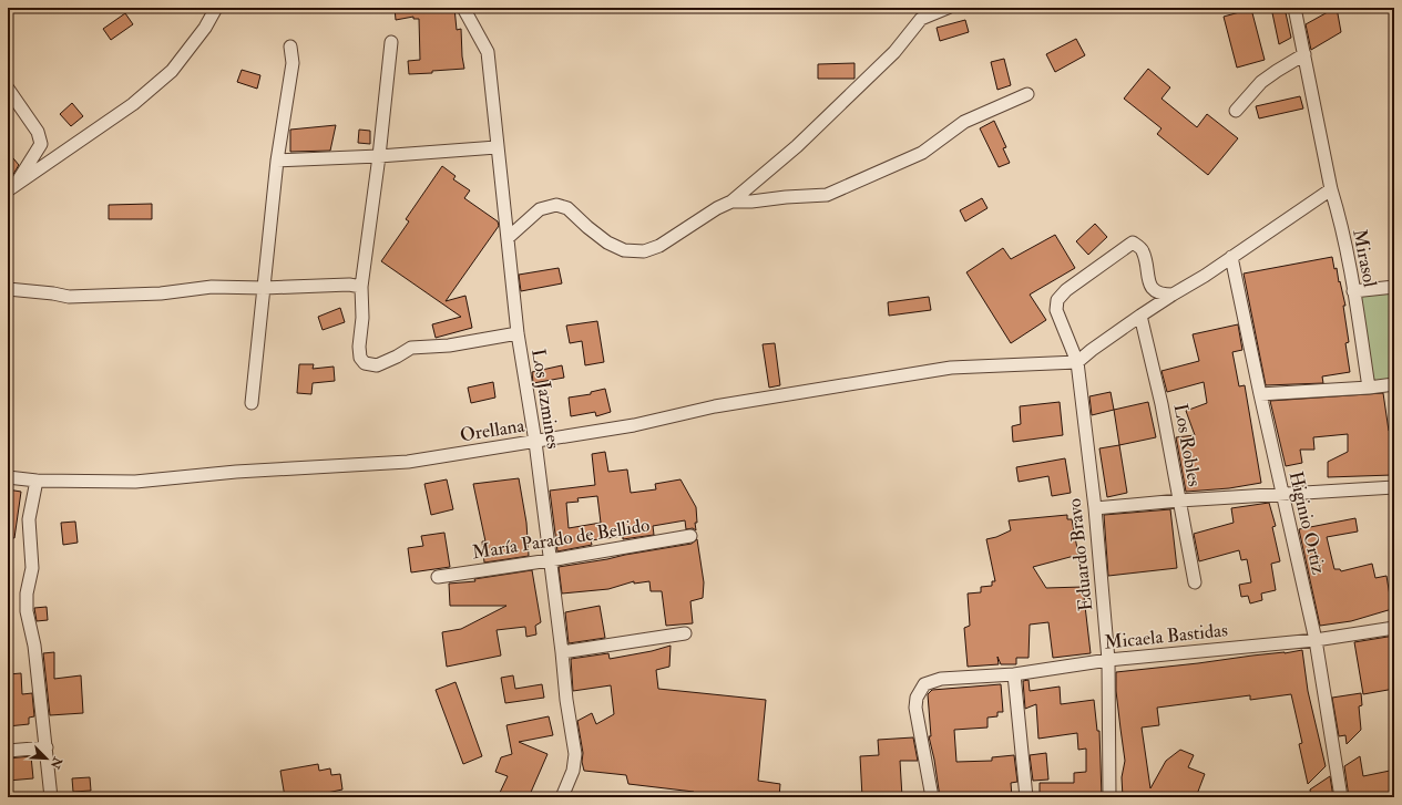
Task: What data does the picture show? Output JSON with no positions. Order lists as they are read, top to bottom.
{
  "streets": {
    "street": [
      "Mirasol",
      "Los Jazmines",
      "Orellana",
      "Los Robles",
      "Higinio Ortiz",
      "María Parado de Bellido",
      "Eduardo Bravo",
      "Micaela Bastidas"
    ]
  },
  "crossings": [
    ["Los Jazmines", "Orellana"],
    ["Los Jazmines", "María Parado de Bellido"],
    ["Orellana", "Eduardo Bravo"],
    ["Higinio Ortiz", "Micaela Bastidas"],
    ["Eduardo Bravo", "Micaela Bastidas"]
  ],
  "north": "bottom right"
}
